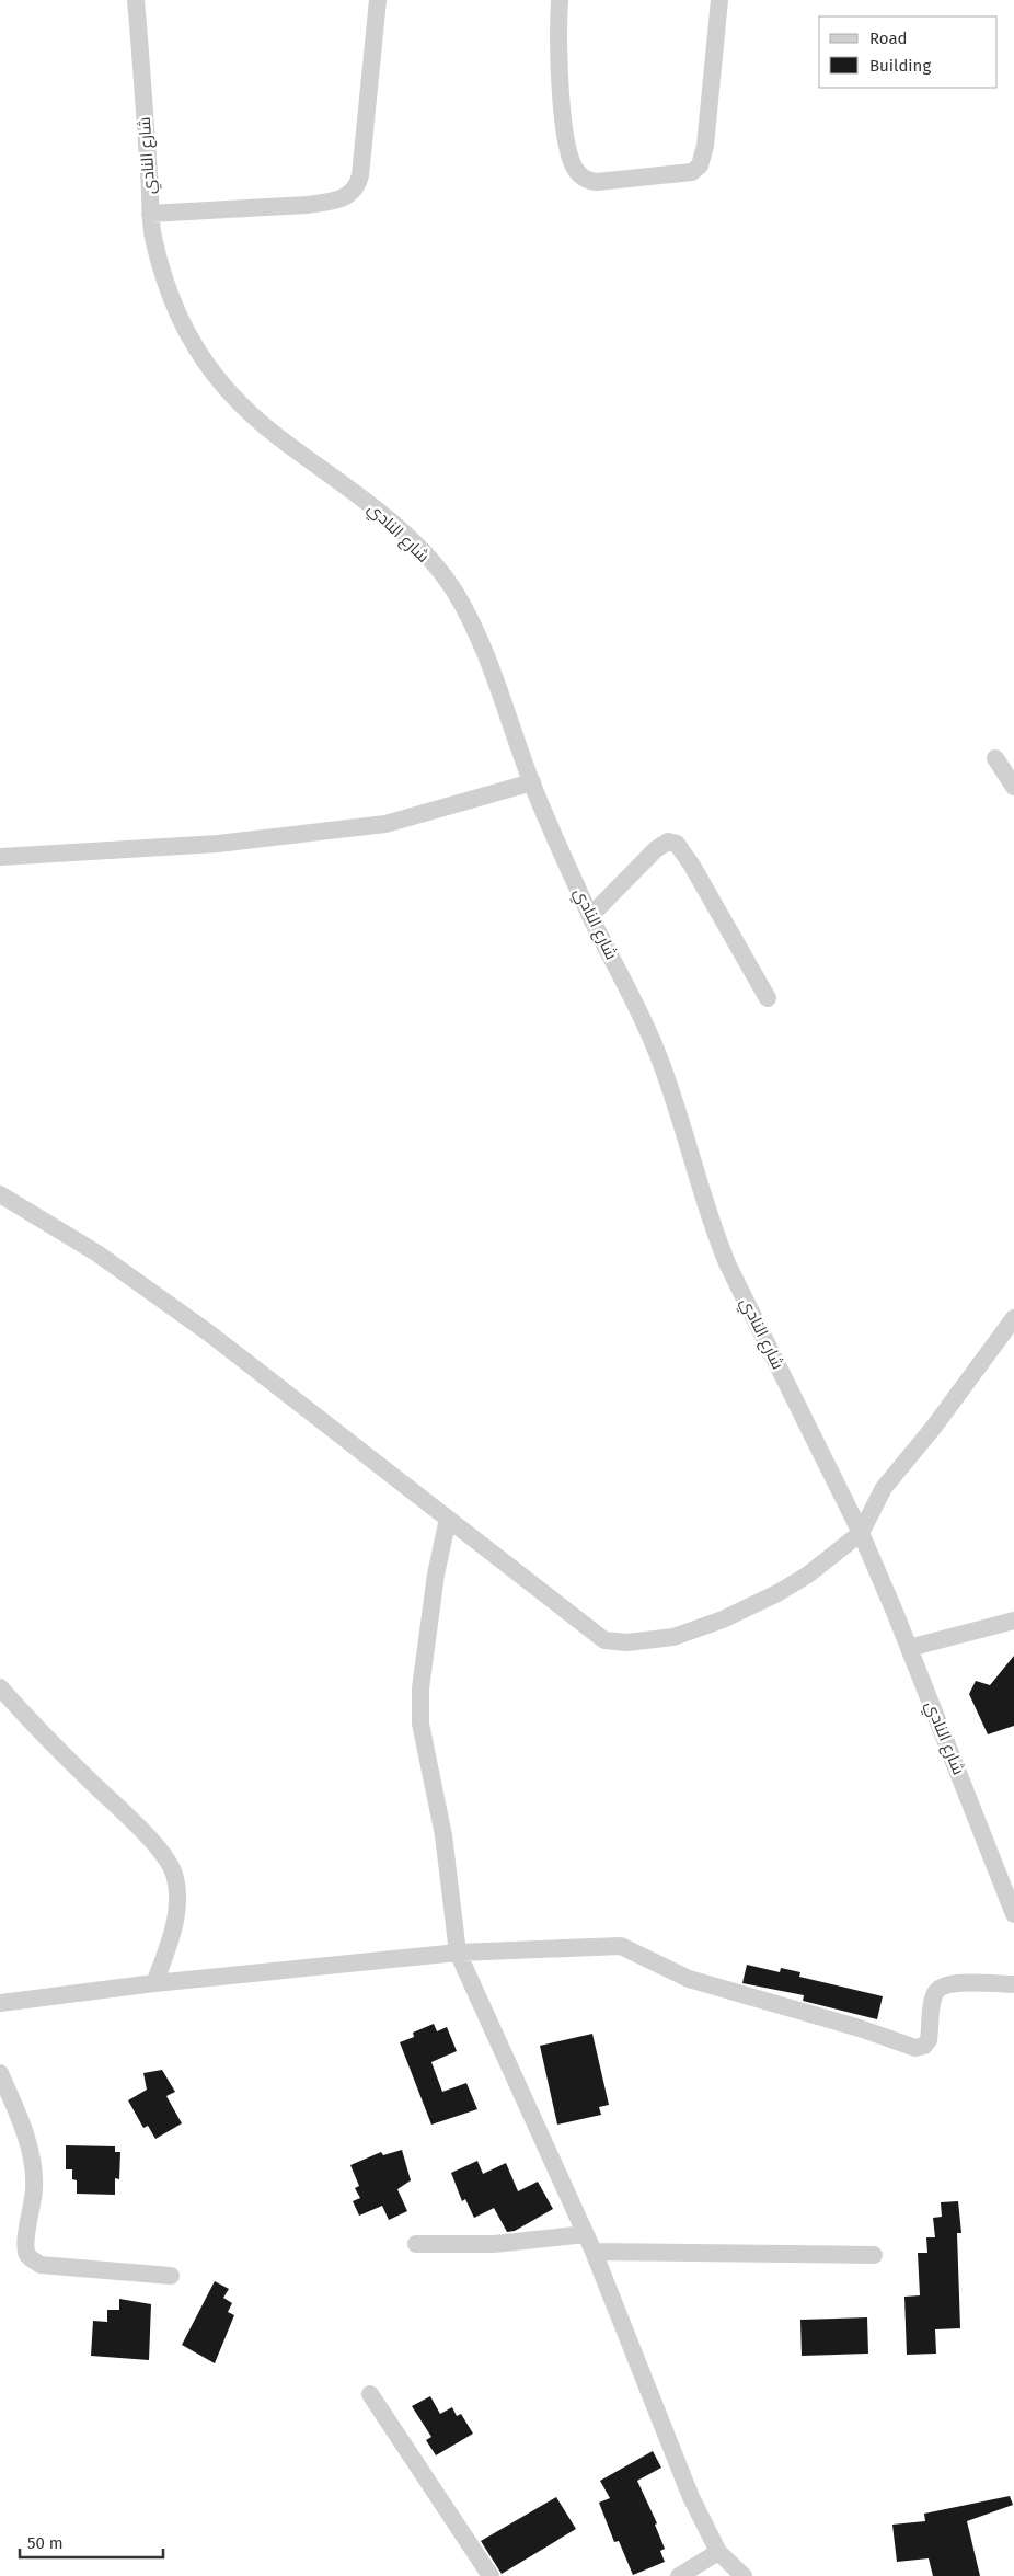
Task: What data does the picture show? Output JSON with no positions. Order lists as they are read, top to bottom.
{
  "streets": {
    "street": ["شارع النادي"]
  },
  "legend": ["Road", "Building"],
  "scale_bar": "50 m"
}
